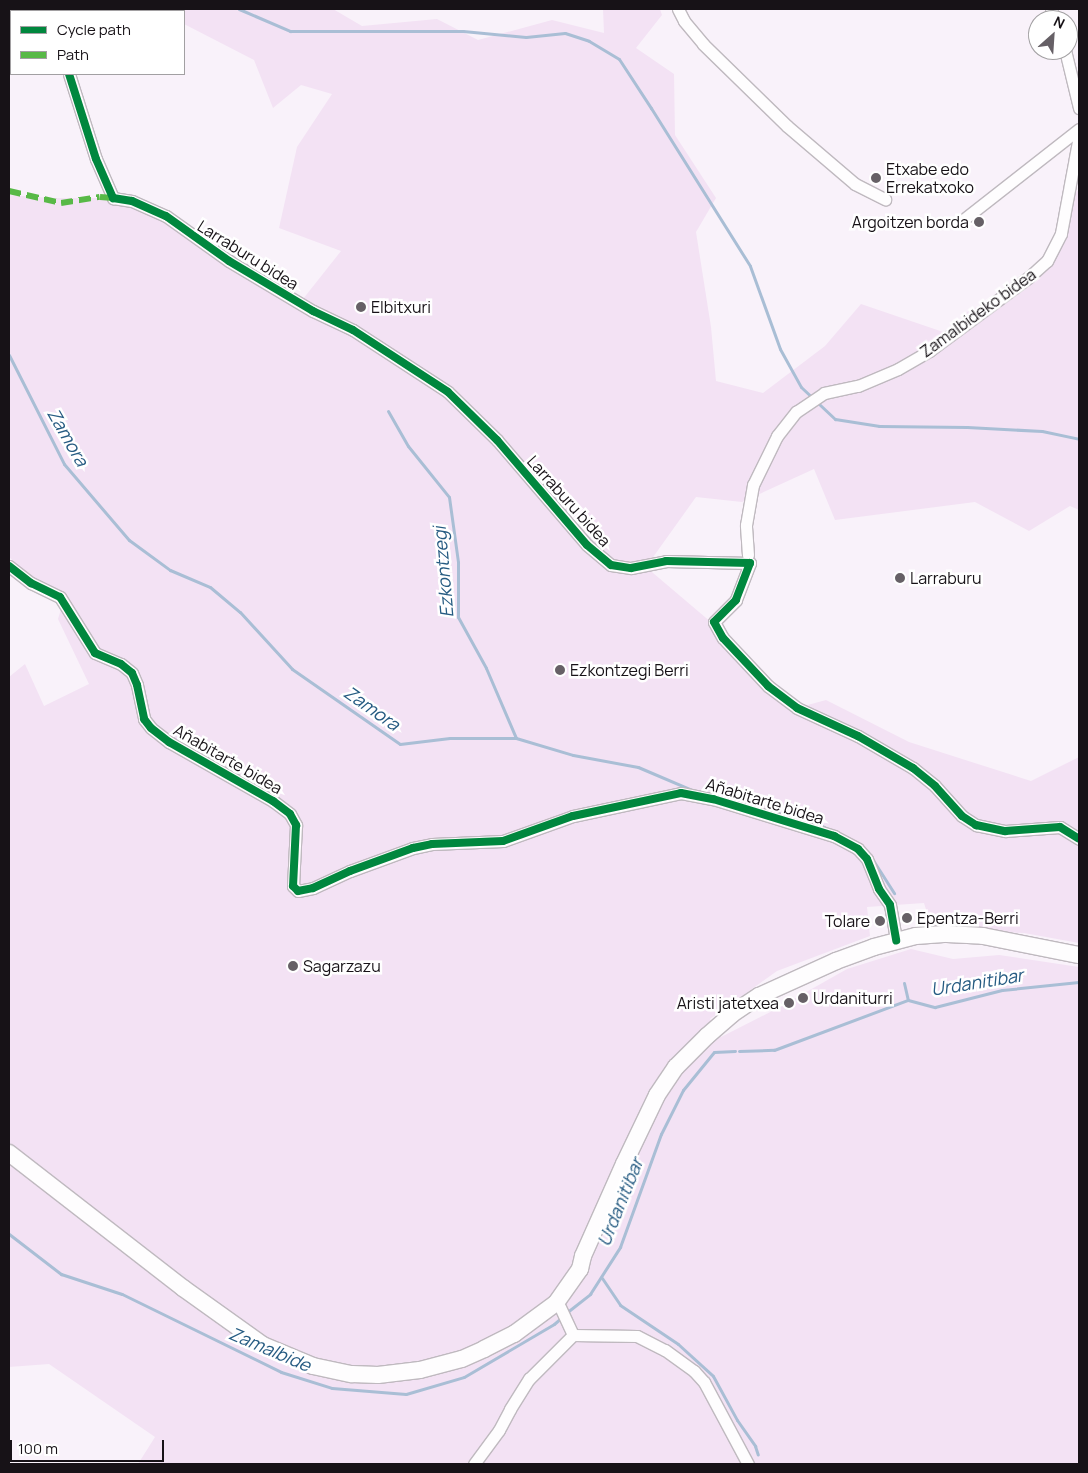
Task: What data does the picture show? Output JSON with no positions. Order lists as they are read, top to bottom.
{
  "streets": {
    "street": ["Larraburu bidea", "Zamalbideko bidea", "Añabitarte bidea"]
  },
  "water": [
    "Zamora",
    "Ezkontzegi",
    "Urdanitibar",
    "Zamalbide"
  ],
  "places": [
    "Etxabe edo Errekatxoko",
    "Argoitzen borda",
    "Elbitxuri",
    "Larraburu",
    "Ezkontzegi Berri",
    "Epentza-Berri",
    "Tolare",
    "Sagarzazu",
    "Urdaniturri",
    "Aristi jatetxea"
  ],
  "legend": ["Cycle path", "Path"],
  "scale_bar": "100 m",
  "north": "top right"
}
